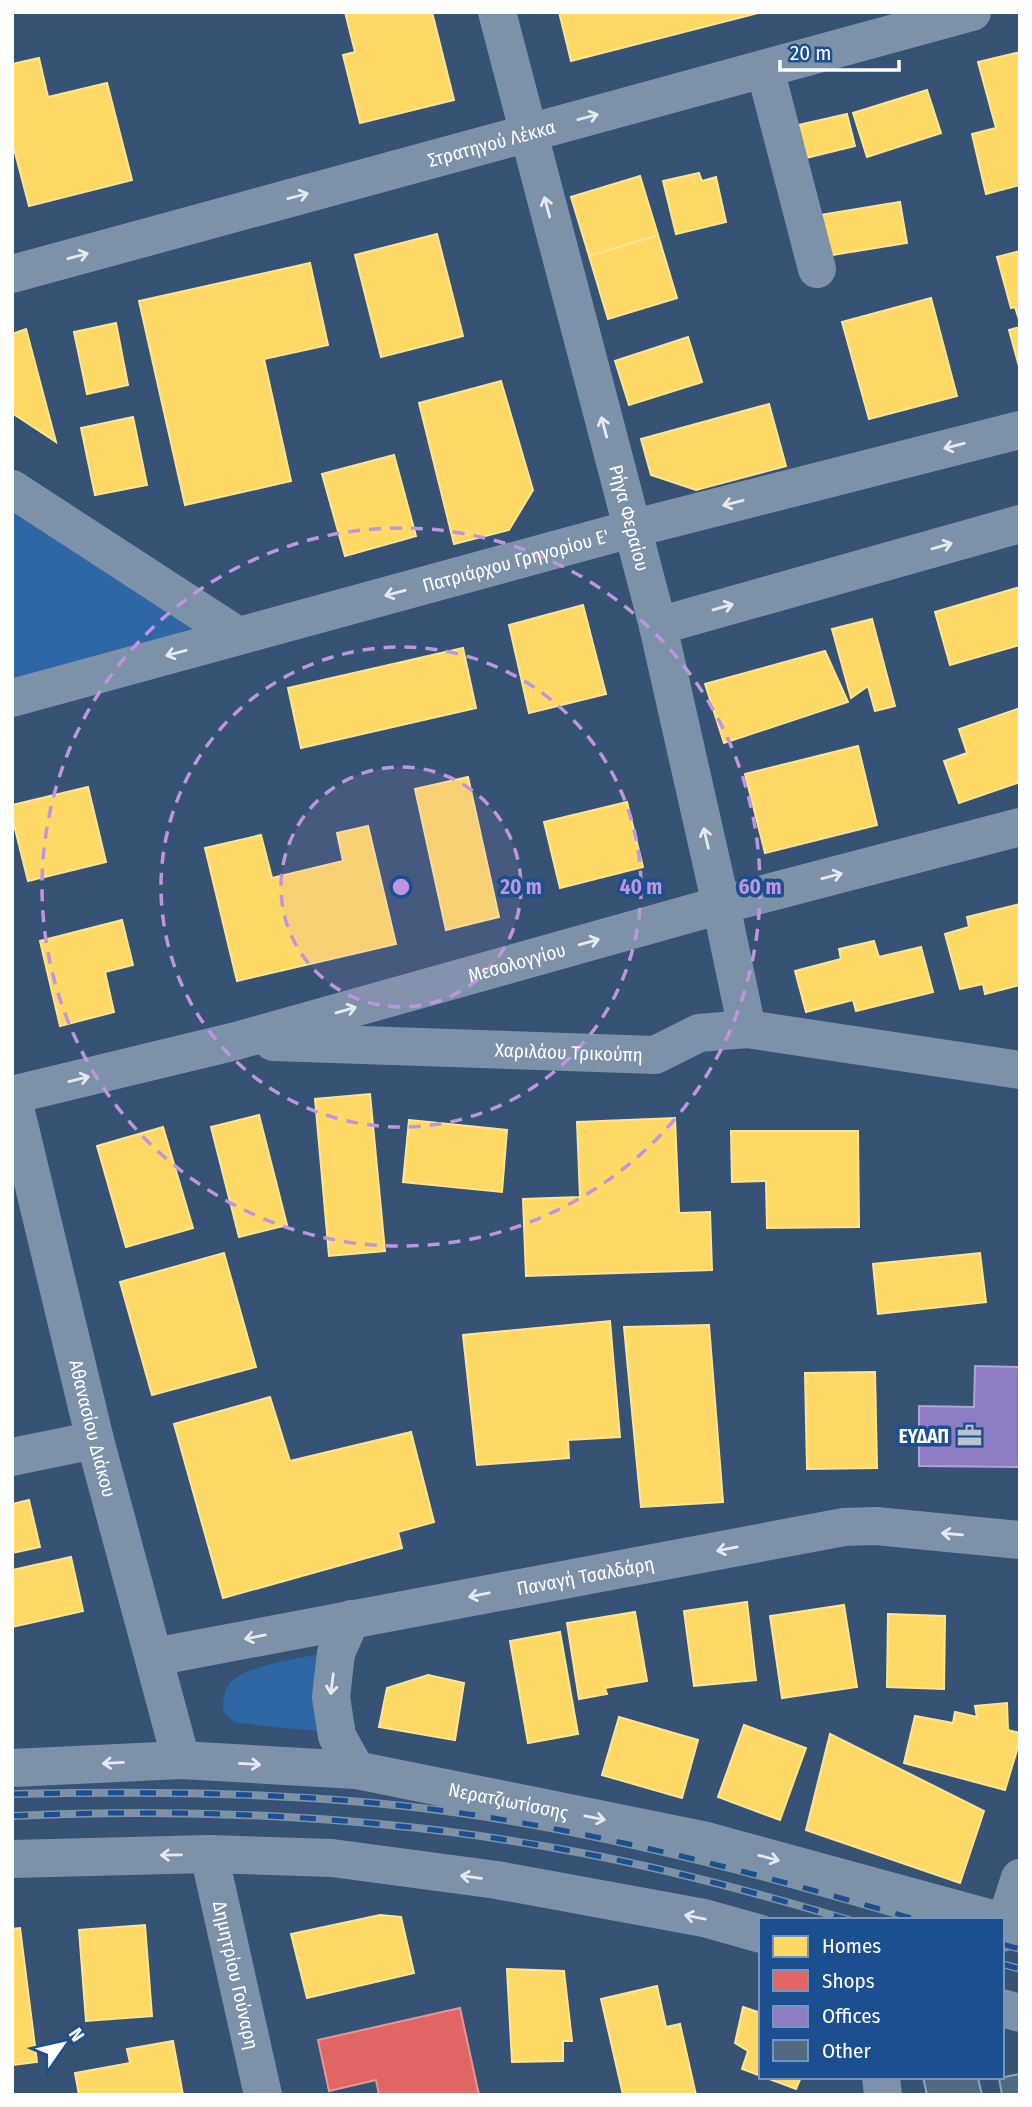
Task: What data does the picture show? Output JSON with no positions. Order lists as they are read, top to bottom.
{
  "streets": {
    "street": [
      "Στρατηγού Λέκκα",
      "Ρήγα Φεραίου",
      "Πατριάρχου Γρηγορίου Ε'",
      "Μεσολογγίου",
      "Χαριλάου Τρικούπη",
      "Αθανασίου Διάκου",
      "Παναγή Τσαλδάρη",
      "Νερατζιωτίσσης",
      "Δημητρίου Γούναρη"
    ]
  },
  "crossings": [
    ["Στρατηγού Λέκκα", "Ρήγα Φεραίου"],
    ["Ρήγα Φεραίου", "Πατριάρχου Γρηγορίου Ε'"],
    ["Ρήγα Φεραίου", "Μεσολογγίου"],
    ["Ρήγα Φεραίου", "Χαριλάου Τρικούπη"],
    ["Μεσολογγίου", "Χαριλάου Τρικούπη"],
    ["Μεσολογγίου", "Αθανασίου Διάκου"],
    ["Αθανασίου Διάκου", "Παναγή Τσαλδάρη"],
    ["Αθανασίου Διάκου", "Νερατζιωτίσσης"]
  ],
  "one_way": ["Στρατηγού Λέκκα", "Ρήγα Φεραίου", "Μεσολογγίου"],
  "places": {
    "office": ["ΕΥΔΑΠ"]
  },
  "legend": [
    "Homes",
    "Shops",
    "Offices",
    "Other"
  ],
  "scale_bar": "20 m",
  "north": "top right",
  "rings": ["20 m", "40 m", "60 m"]
}
